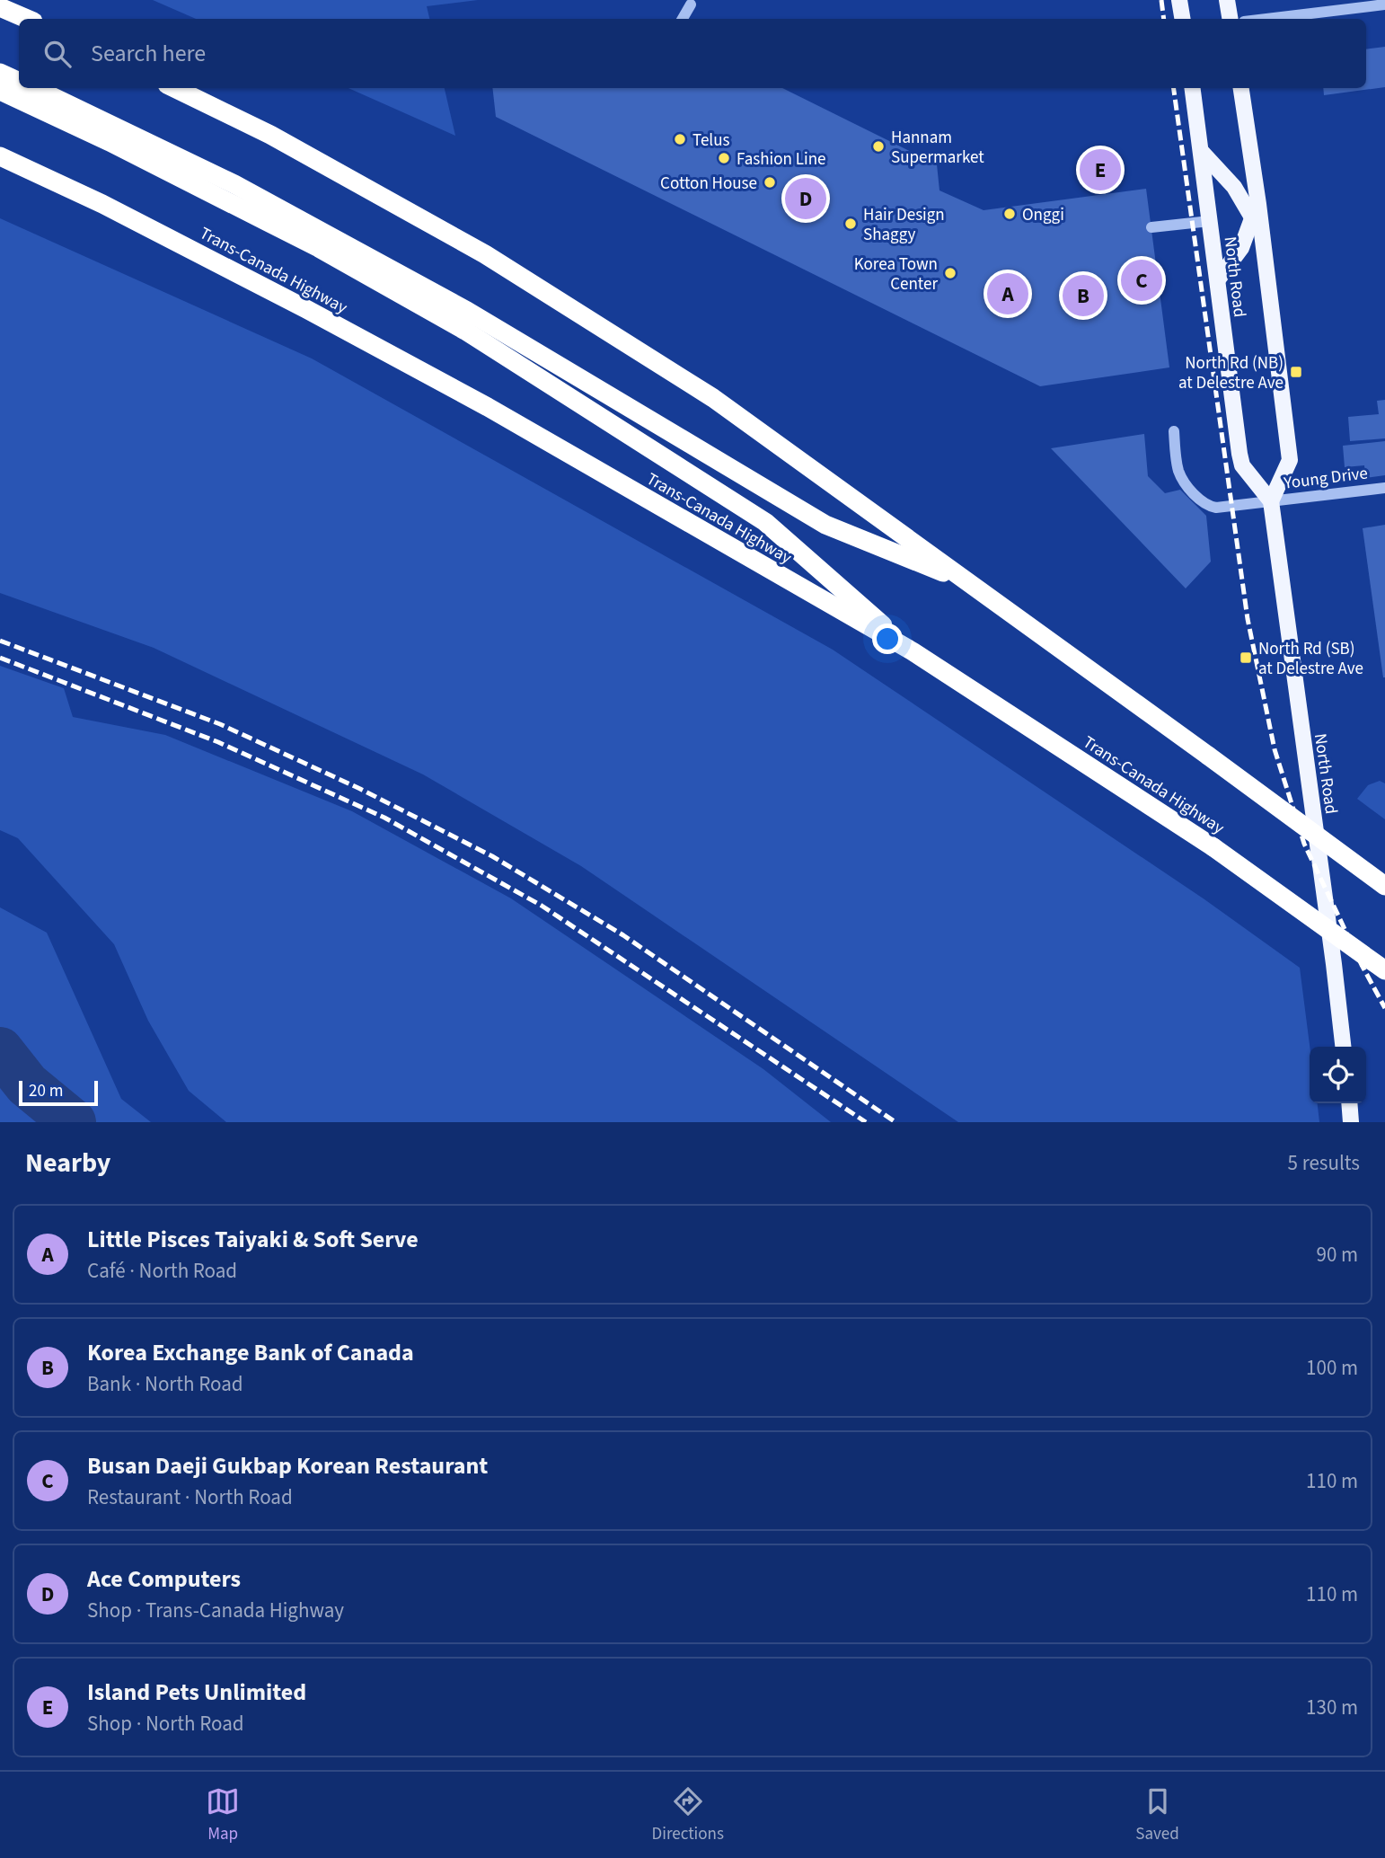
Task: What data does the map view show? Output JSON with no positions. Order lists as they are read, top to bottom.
{
  "streets": {
    "highway": ["Trans-Canada Highway"],
    "main road": ["North Road"],
    "street": ["Young Drive"]
  },
  "crossings": [
    ["North Road", "Young Drive"]
  ],
  "places": {
    "other": [
      "Telus",
      "Hannam Supermarket",
      "Fashion Line",
      "Cotton House",
      "Onggi",
      "Hair Design Shaggy",
      "Korea Town Center"
    ],
    "transit": ["North Rd (NB) at Delestre Ave", "North Rd (SB) at Delestre Ave"]
  },
  "scale_bar": "20 m",
  "page": {
    "search": "Search here",
    "pins": [
      "E",
      "D",
      "C",
      "A",
      "B"
    ],
    "scale": "20 m",
    "heading": ["Nearby", "5 results"],
    "list": [
      {
        "mark": "A",
        "name": "Little Pisces Taiyaki & Soft Serve",
        "note": "Café · North Road",
        "value": "90 m"
      },
      {
        "mark": "B",
        "name": "Korea Exchange Bank of Canada",
        "note": "Bank · North Road",
        "value": "100 m"
      },
      {
        "mark": "C",
        "name": "Busan Daeji Gukbap Korean Restaurant",
        "note": "Restaurant · North Road",
        "value": "110 m"
      },
      {
        "mark": "D",
        "name": "Ace Computers",
        "note": "Shop · Trans-Canada Highway",
        "value": "110 m"
      },
      {
        "mark": "E",
        "name": "Island Pets Unlimited",
        "note": "Shop · North Road",
        "value": "130 m"
      }
    ],
    "nav": ["Map", "Directions", "Saved"]
  }
}
